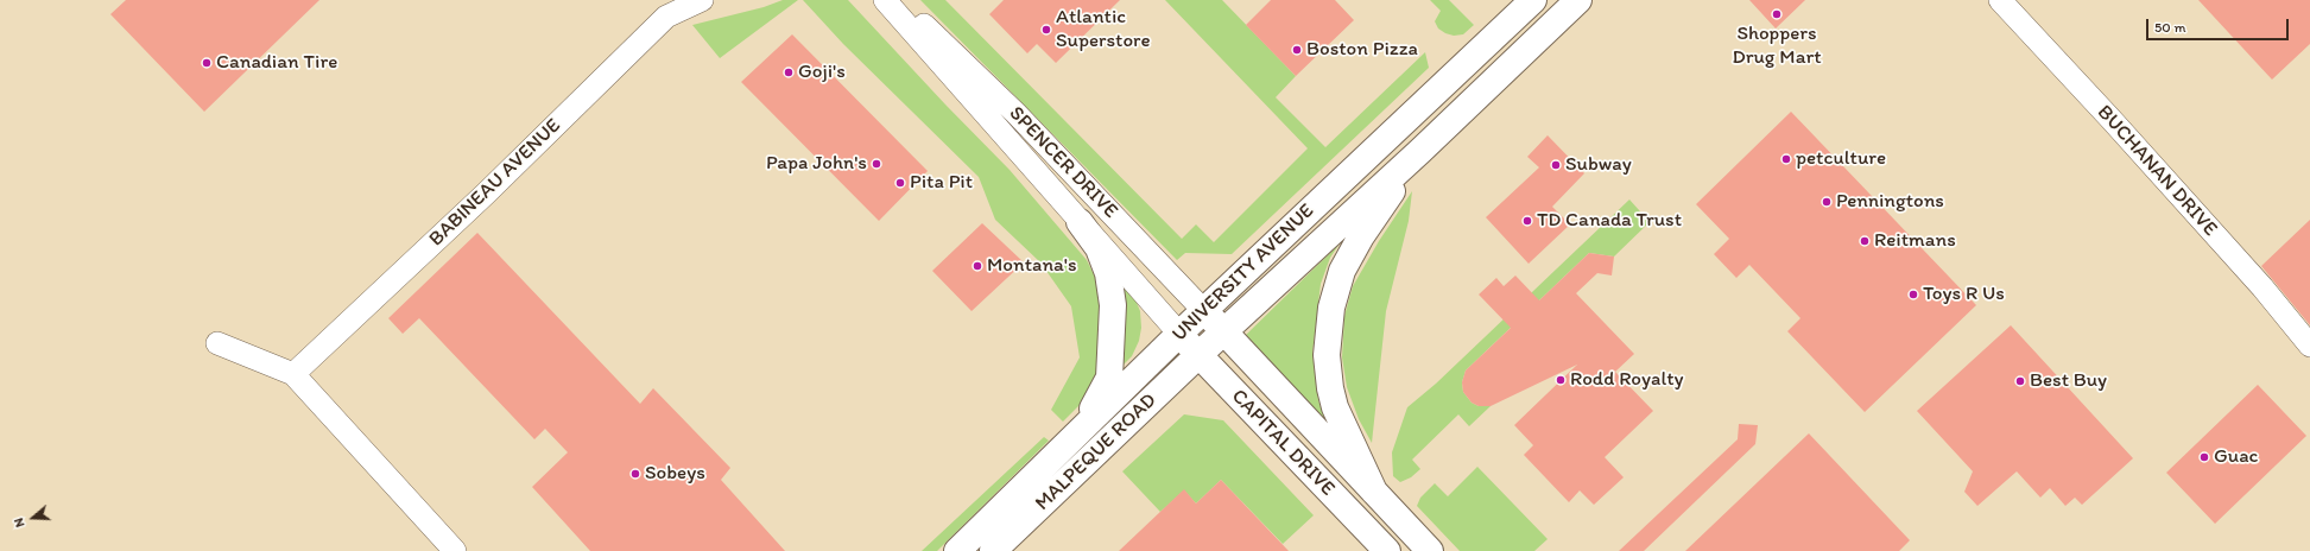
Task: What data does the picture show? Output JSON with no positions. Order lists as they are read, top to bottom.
{
  "streets": {
    "main road": [
      "SPENCER DRIVE",
      "UNIVERSITY AVENUE",
      "CAPITAL DRIVE",
      "MALPEQUE ROAD"
    ],
    "street": ["BUCHANAN DRIVE", "BABINEAU AVENUE"]
  },
  "crossings": [
    ["SPENCER DRIVE", "UNIVERSITY AVENUE"],
    ["SPENCER DRIVE", "CAPITAL DRIVE"],
    ["UNIVERSITY AVENUE", "CAPITAL DRIVE"],
    ["UNIVERSITY AVENUE", "MALPEQUE ROAD"],
    ["CAPITAL DRIVE", "MALPEQUE ROAD"]
  ],
  "places": [
    "Shoppers Drug Mart",
    "Atlantic Superstore",
    "Boston Pizza",
    "Canadian Tire",
    "Goji's",
    "petculture",
    "Papa John's",
    "Subway",
    "Pita Pit",
    "Penningtons",
    "TD Canada Trust",
    "Reitmans",
    "Montana's",
    "Toys R Us",
    "Rodd Royalty",
    "Best Buy",
    "Guac",
    "Sobeys"
  ],
  "scale_bar": "50 m",
  "north": "left"
}
